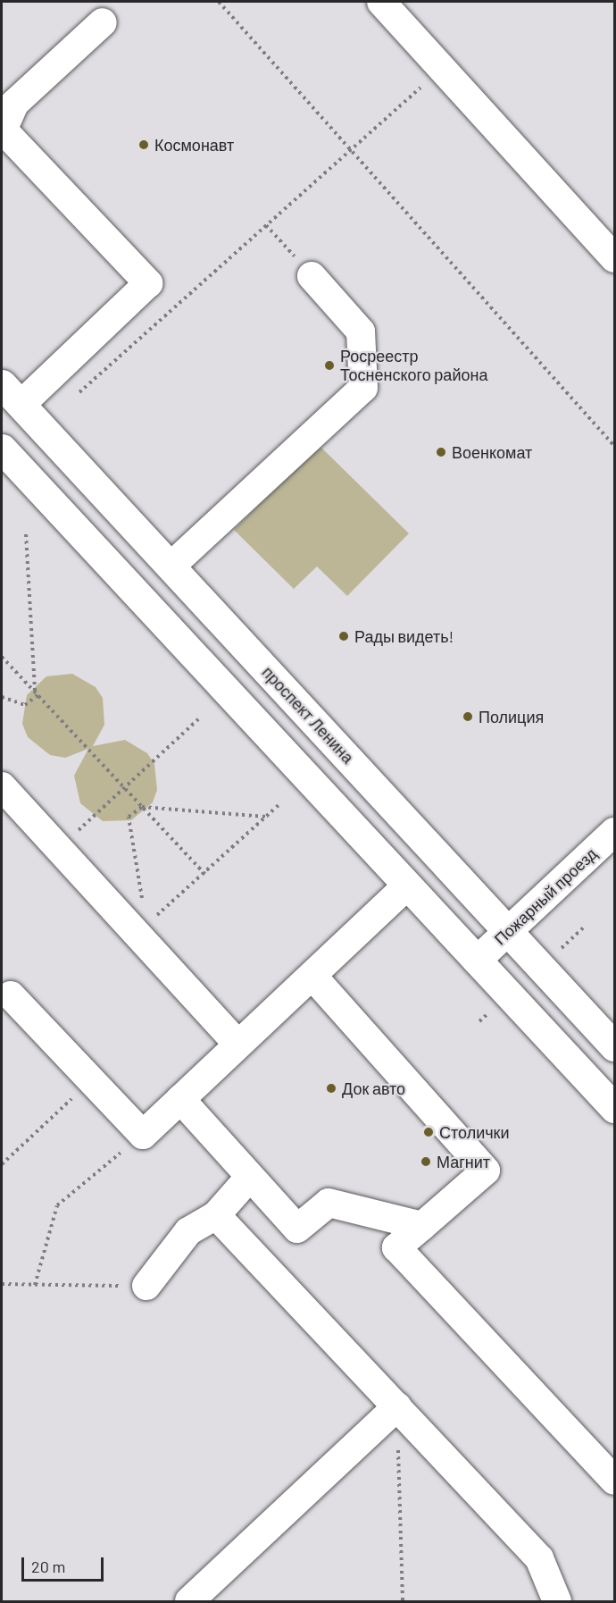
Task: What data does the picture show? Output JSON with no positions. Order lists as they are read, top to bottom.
{
  "streets": {
    "main road": ["проспект Ленина"],
    "street": ["Пожарный проезд"]
  },
  "crossings": [
    ["проспект Ленина", "Пожарный проезд"]
  ],
  "places": [
    "Космонавт",
    "Росреестр Тосненского района",
    "Военкомат",
    "Рады видеть!",
    "Полиция",
    "Док авто",
    "Столички",
    "Магнит"
  ],
  "scale_bar": "20 m"
}
